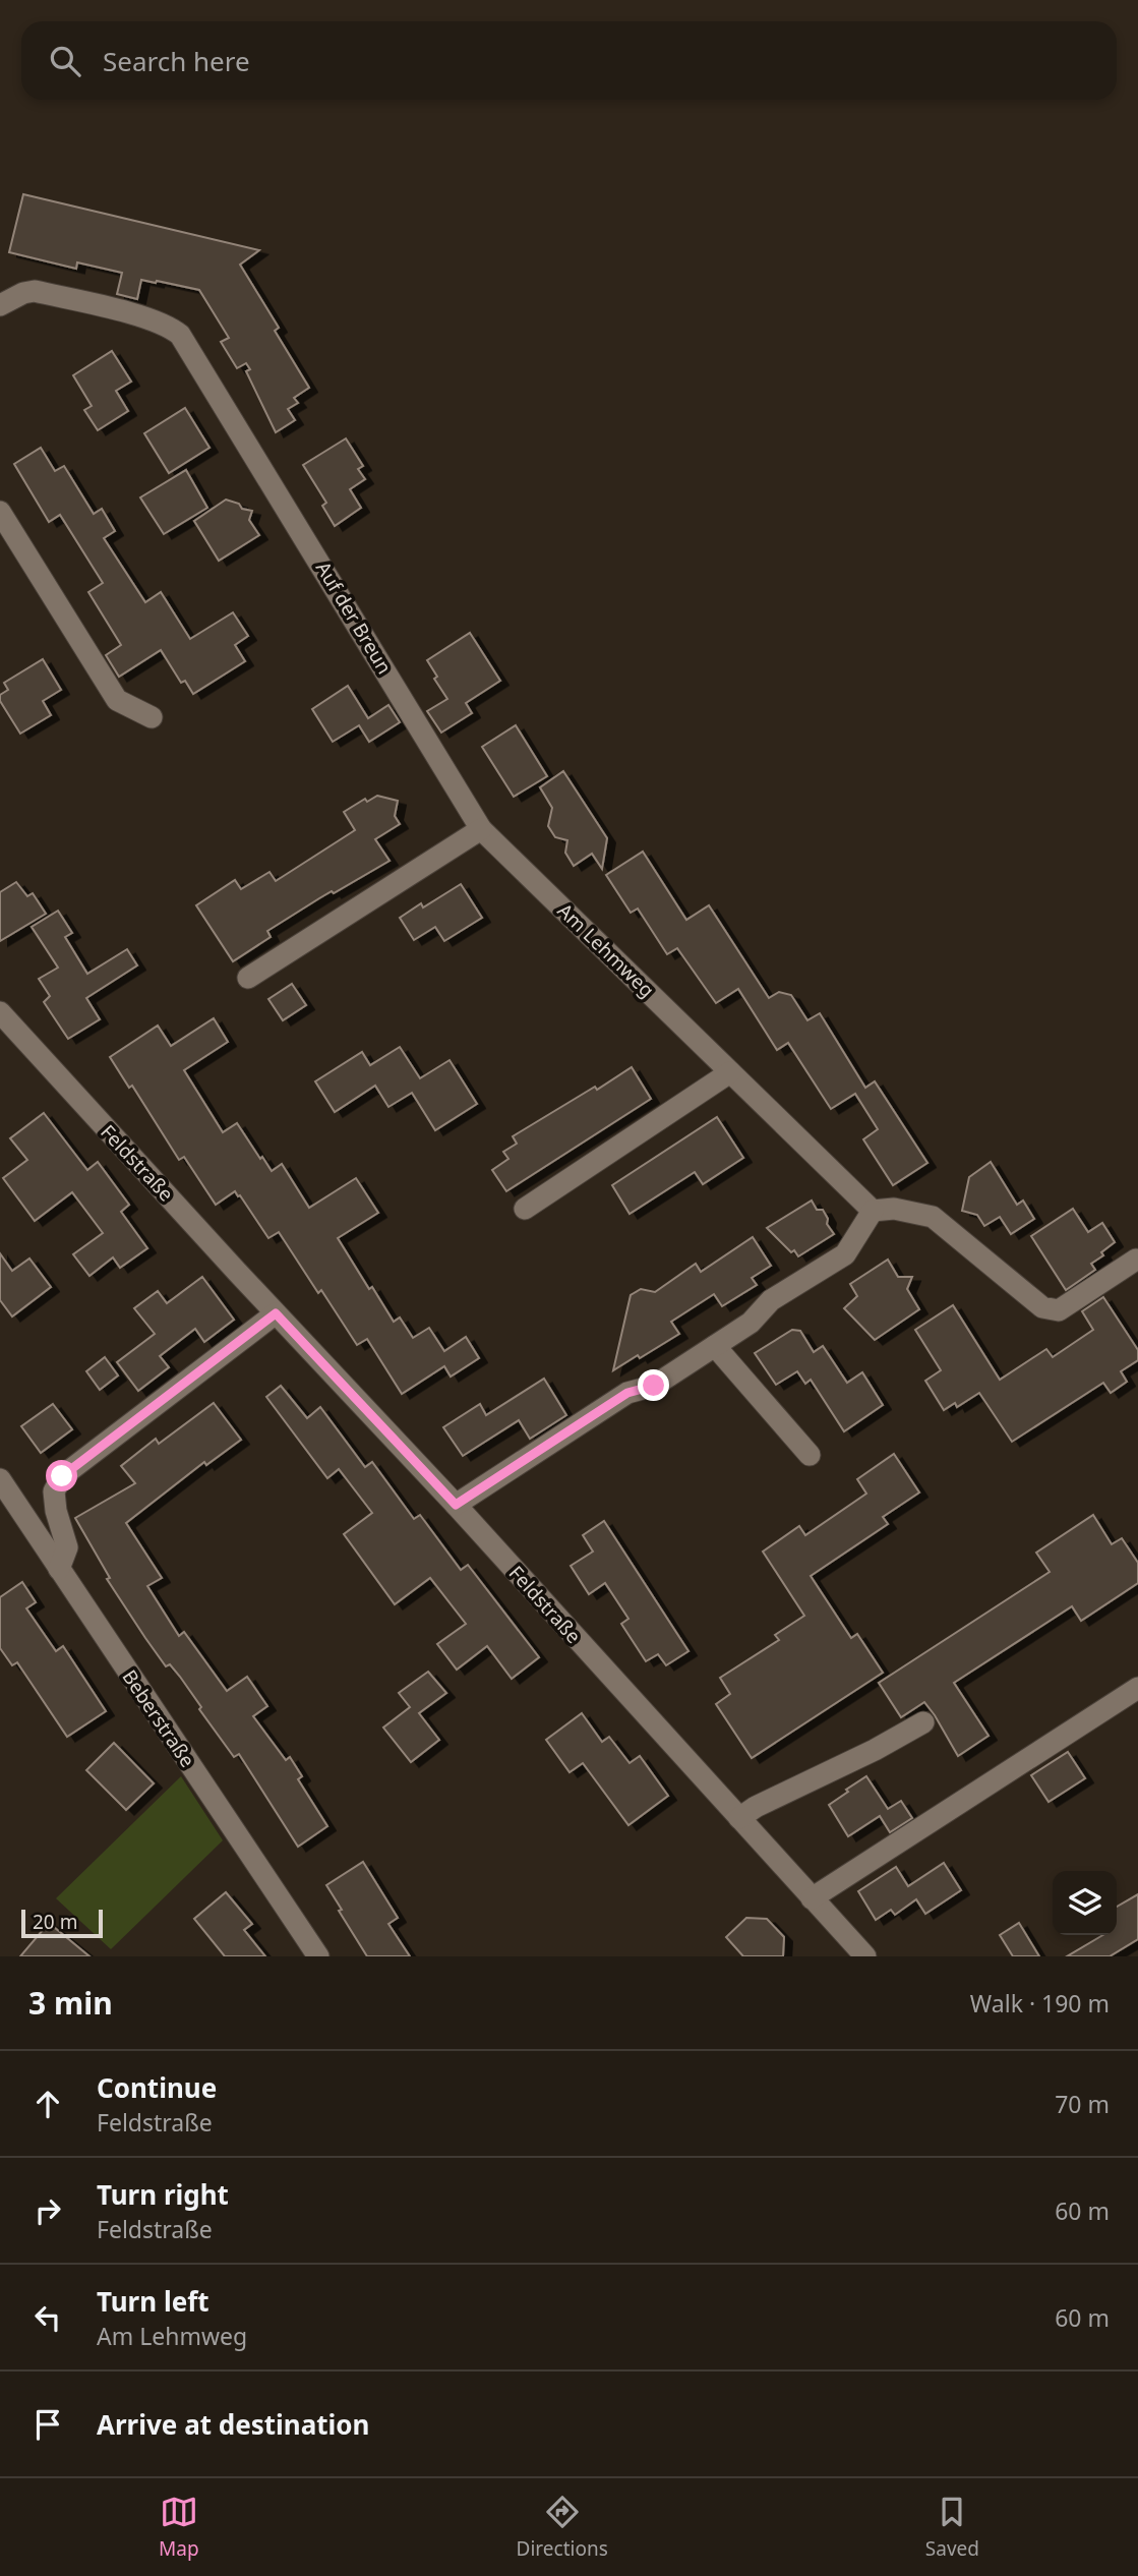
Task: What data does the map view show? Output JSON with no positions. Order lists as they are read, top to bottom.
{
  "streets": {
    "street": [
      "Auf der Breun",
      "Am Lehmweg",
      "Feldstraße",
      "Beberstraße"
    ]
  },
  "crossings": [
    ["Auf der Breun", "Am Lehmweg"]
  ],
  "scale_bar": "20 m",
  "page": {
    "search": "Search here",
    "scale": "20 m",
    "heading": ["3 min", "Walk · 190 m"],
    "list": [
      ["Continue", "Feldstraße", "70 m"],
      ["Turn right", "Feldstraße", "60 m"],
      ["Turn left", "Am Lehmweg", "60 m"],
      "Arrive at destination"
    ],
    "nav": ["Map", "Directions", "Saved"]
  }
}
